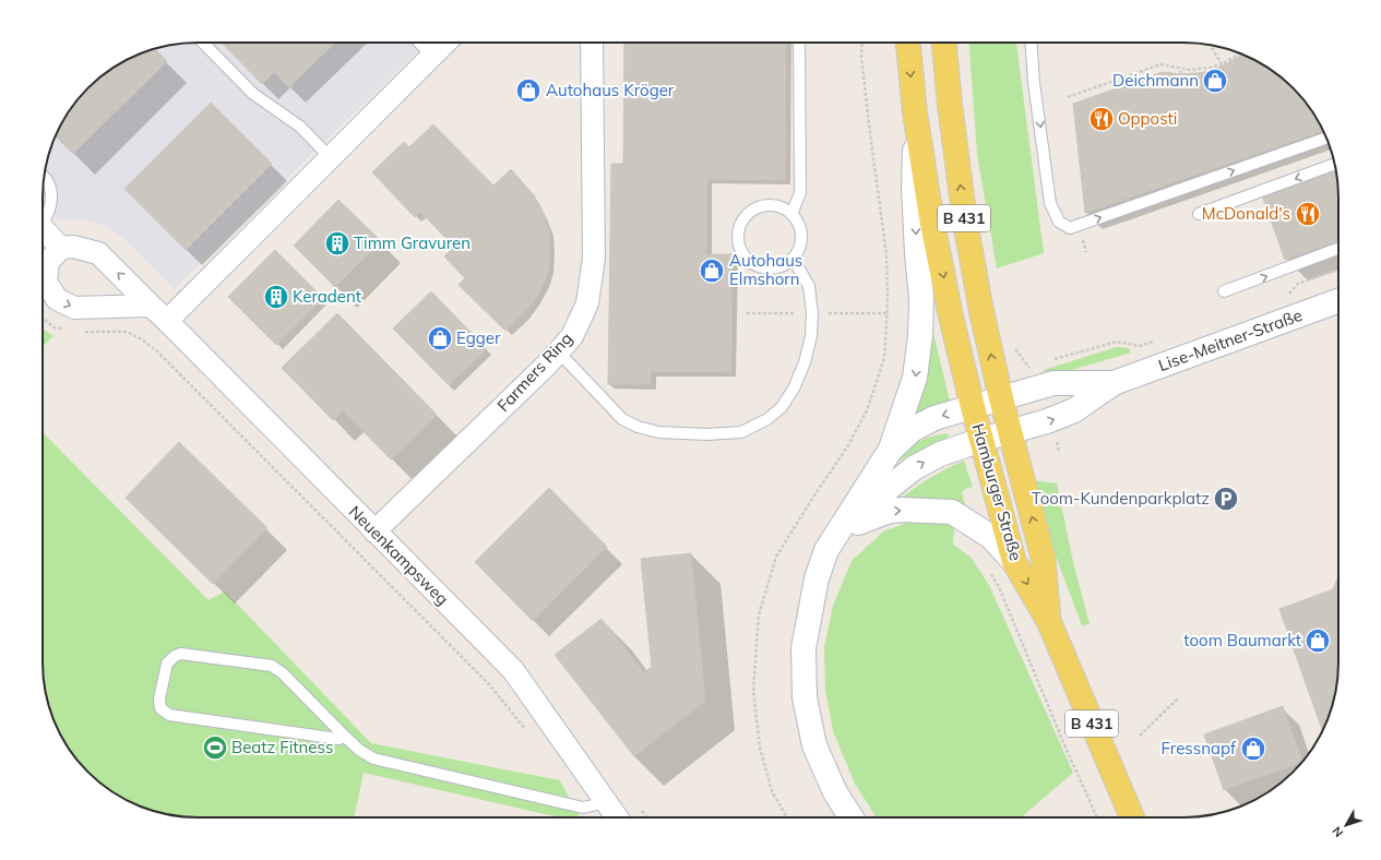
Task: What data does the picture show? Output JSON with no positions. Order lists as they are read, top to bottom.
{
  "streets": {
    "main road": ["B 431", "Lise-Meitner-Straße", "Hamburger Straße"],
    "street": ["Farmers Ring", "Neuenkampsweg"]
  },
  "crossings": [
    ["B 431", "Lise-Meitner-Straße"],
    ["B 431", "Hamburger Straße"],
    ["Lise-Meitner-Straße", "Hamburger Straße"],
    ["Farmers Ring", "Neuenkampsweg"]
  ],
  "places": {
    "shop": [
      "Deichmann",
      "Autohaus Kröger",
      "Autohaus Elmshorn",
      "Egger",
      "toom Baumarkt",
      "Fressnapf"
    ],
    "restaurant": ["Opposti", "McDonald's"],
    "building": ["Timm Gravuren", "Keradent"],
    "parking": ["Toom-Kundenparkplatz"],
    "sports": ["Beatz Fitness"]
  },
  "north": "bottom left"
}
